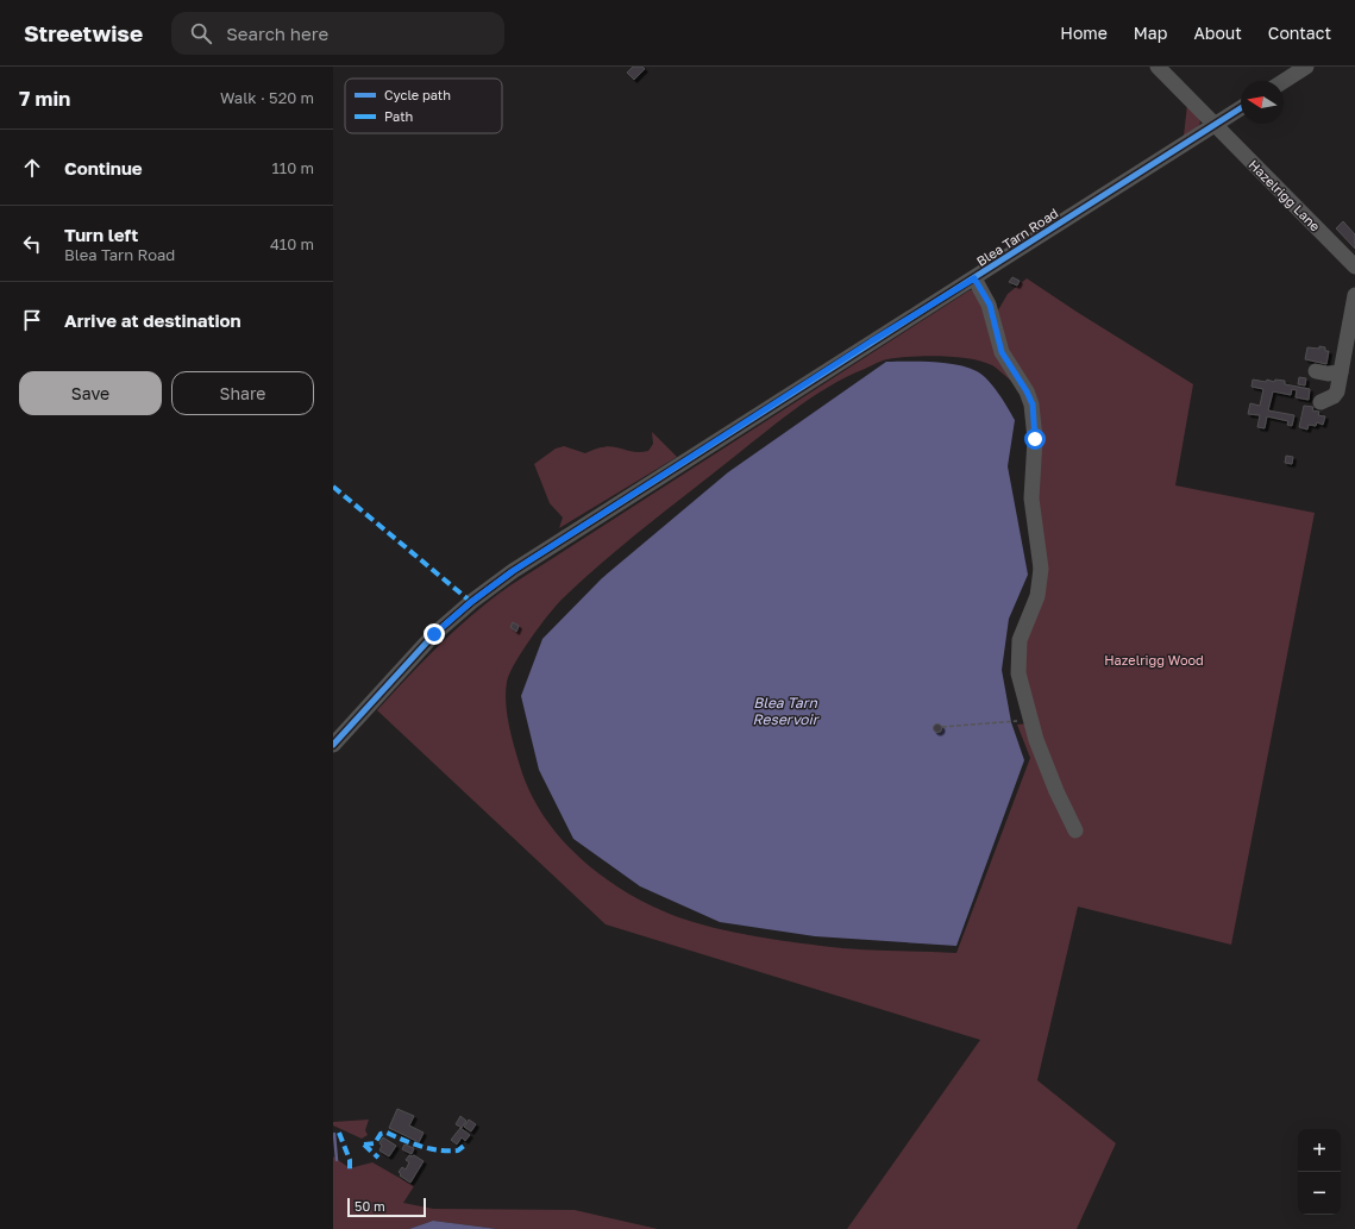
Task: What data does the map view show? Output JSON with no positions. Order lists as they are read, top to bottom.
{
  "streets": {
    "street": ["Hazelrigg Lane", "Blea Tarn Road"]
  },
  "crossings": [
    ["Hazelrigg Lane", "Blea Tarn Road"]
  ],
  "water": ["Blea Tarn Reservoir"],
  "parks": ["Hazelrigg Wood"],
  "legend": ["Cycle path", "Path"],
  "scale_bar": "50 m",
  "north": "left",
  "page": {
    "header": "Streetwise",
    "search": "Search here",
    "nav": [
      "Home",
      "Map",
      "About",
      "Contact"
    ],
    "heading": ["7 min", "Walk · 520 m"],
    "list": [
      ["Continue", "110 m"],
      ["Turn left", "Blea Tarn Road", "410 m"],
      "Arrive at destination"
    ],
    "buttons": ["Save", "Share"],
    "map_buttons": ["+", "−"],
    "scale": "50 m"
  }
}
